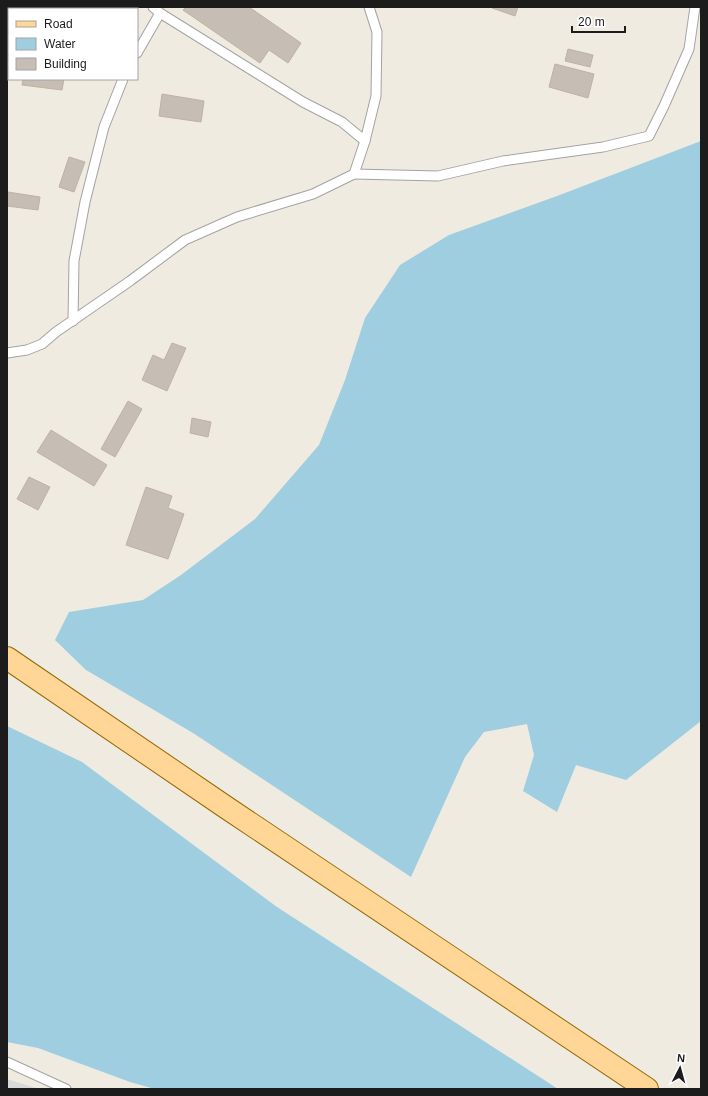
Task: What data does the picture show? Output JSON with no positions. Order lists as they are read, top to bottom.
{
  "legend": ["Road", "Water", "Building"],
  "scale_bar": "20 m",
  "north": "top"
}
